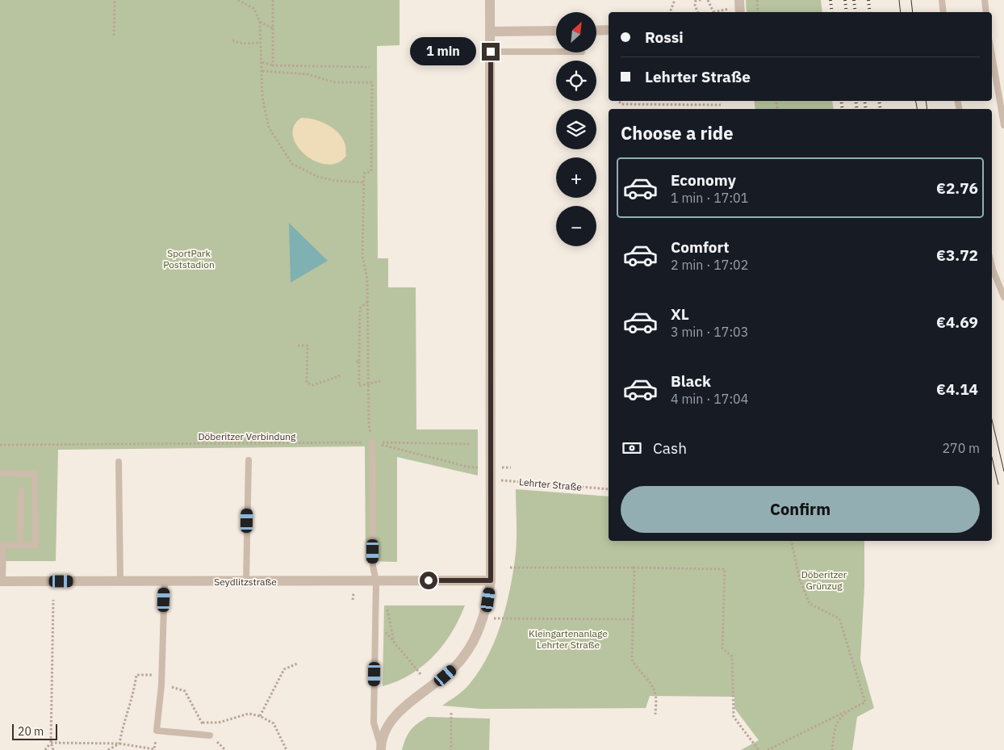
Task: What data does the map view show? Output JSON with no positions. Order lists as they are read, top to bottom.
{
  "streets": {
    "street": ["Seydlitzstraße"],
    "path": ["Döberitzer Verbindung", "Lehrter Straße"]
  },
  "parks": ["SportPark Poststadion", "Döberitzer Grünzug", "Kleingartenanlage Lehrter Straße"],
  "scale_bar": "20 m",
  "north": "top right",
  "page": {
    "map_buttons": ["+", "−"],
    "banner": ["Rossi", "Lehrter Straße"],
    "bubble": "1 min",
    "heading": "Choose a ride",
    "list": [
      {
        "name": "Economy",
        "note": "1 min · 17:01",
        "value": "€2.76"
      },
      {
        "name": "Comfort",
        "note": "2 min · 17:02",
        "value": "€3.72"
      },
      {
        "name": "XL",
        "note": "3 min · 17:03",
        "value": "€4.69"
      },
      {
        "name": "Black",
        "note": "4 min · 17:04",
        "value": "€4.14"
      }
    ],
    "pay": ["Cash", "270 m"],
    "buttons": "Confirm",
    "scale": "20 m"
  }
}
